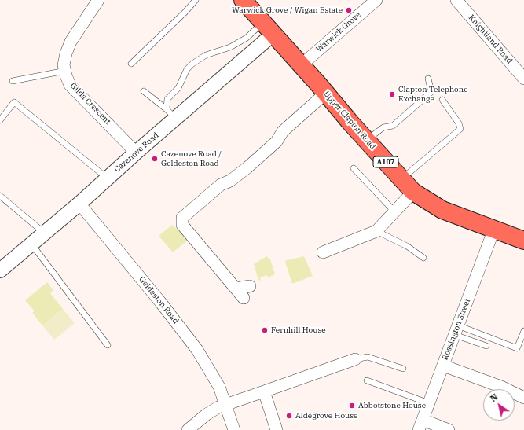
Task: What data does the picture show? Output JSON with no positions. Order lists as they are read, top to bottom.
{
  "streets": {
    "highway": ["Upper Clapton Road", "A107"],
    "street": [
      "Warwick Grove",
      "Knightland Road",
      "Gilda Crescent",
      "Cazenove Road",
      "Geldeston Road",
      "Rossington Street"
    ]
  },
  "crossings": [
    ["Warwick Grove", "Upper Clapton Road"],
    ["Gilda Crescent", "Cazenove Road"],
    ["Upper Clapton Road", "Cazenove Road"],
    ["Upper Clapton Road", "Rossington Street"],
    ["Cazenove Road", "Geldeston Road"]
  ],
  "places": [
    "Warwick Grove / Wigan Estate",
    "Clapton Telephone Exchange",
    "Cazenove Road / Geldeston Road",
    "Fernhill House",
    "Abbotstone House",
    "Aldegrove House"
  ],
  "north": "top left"
}
